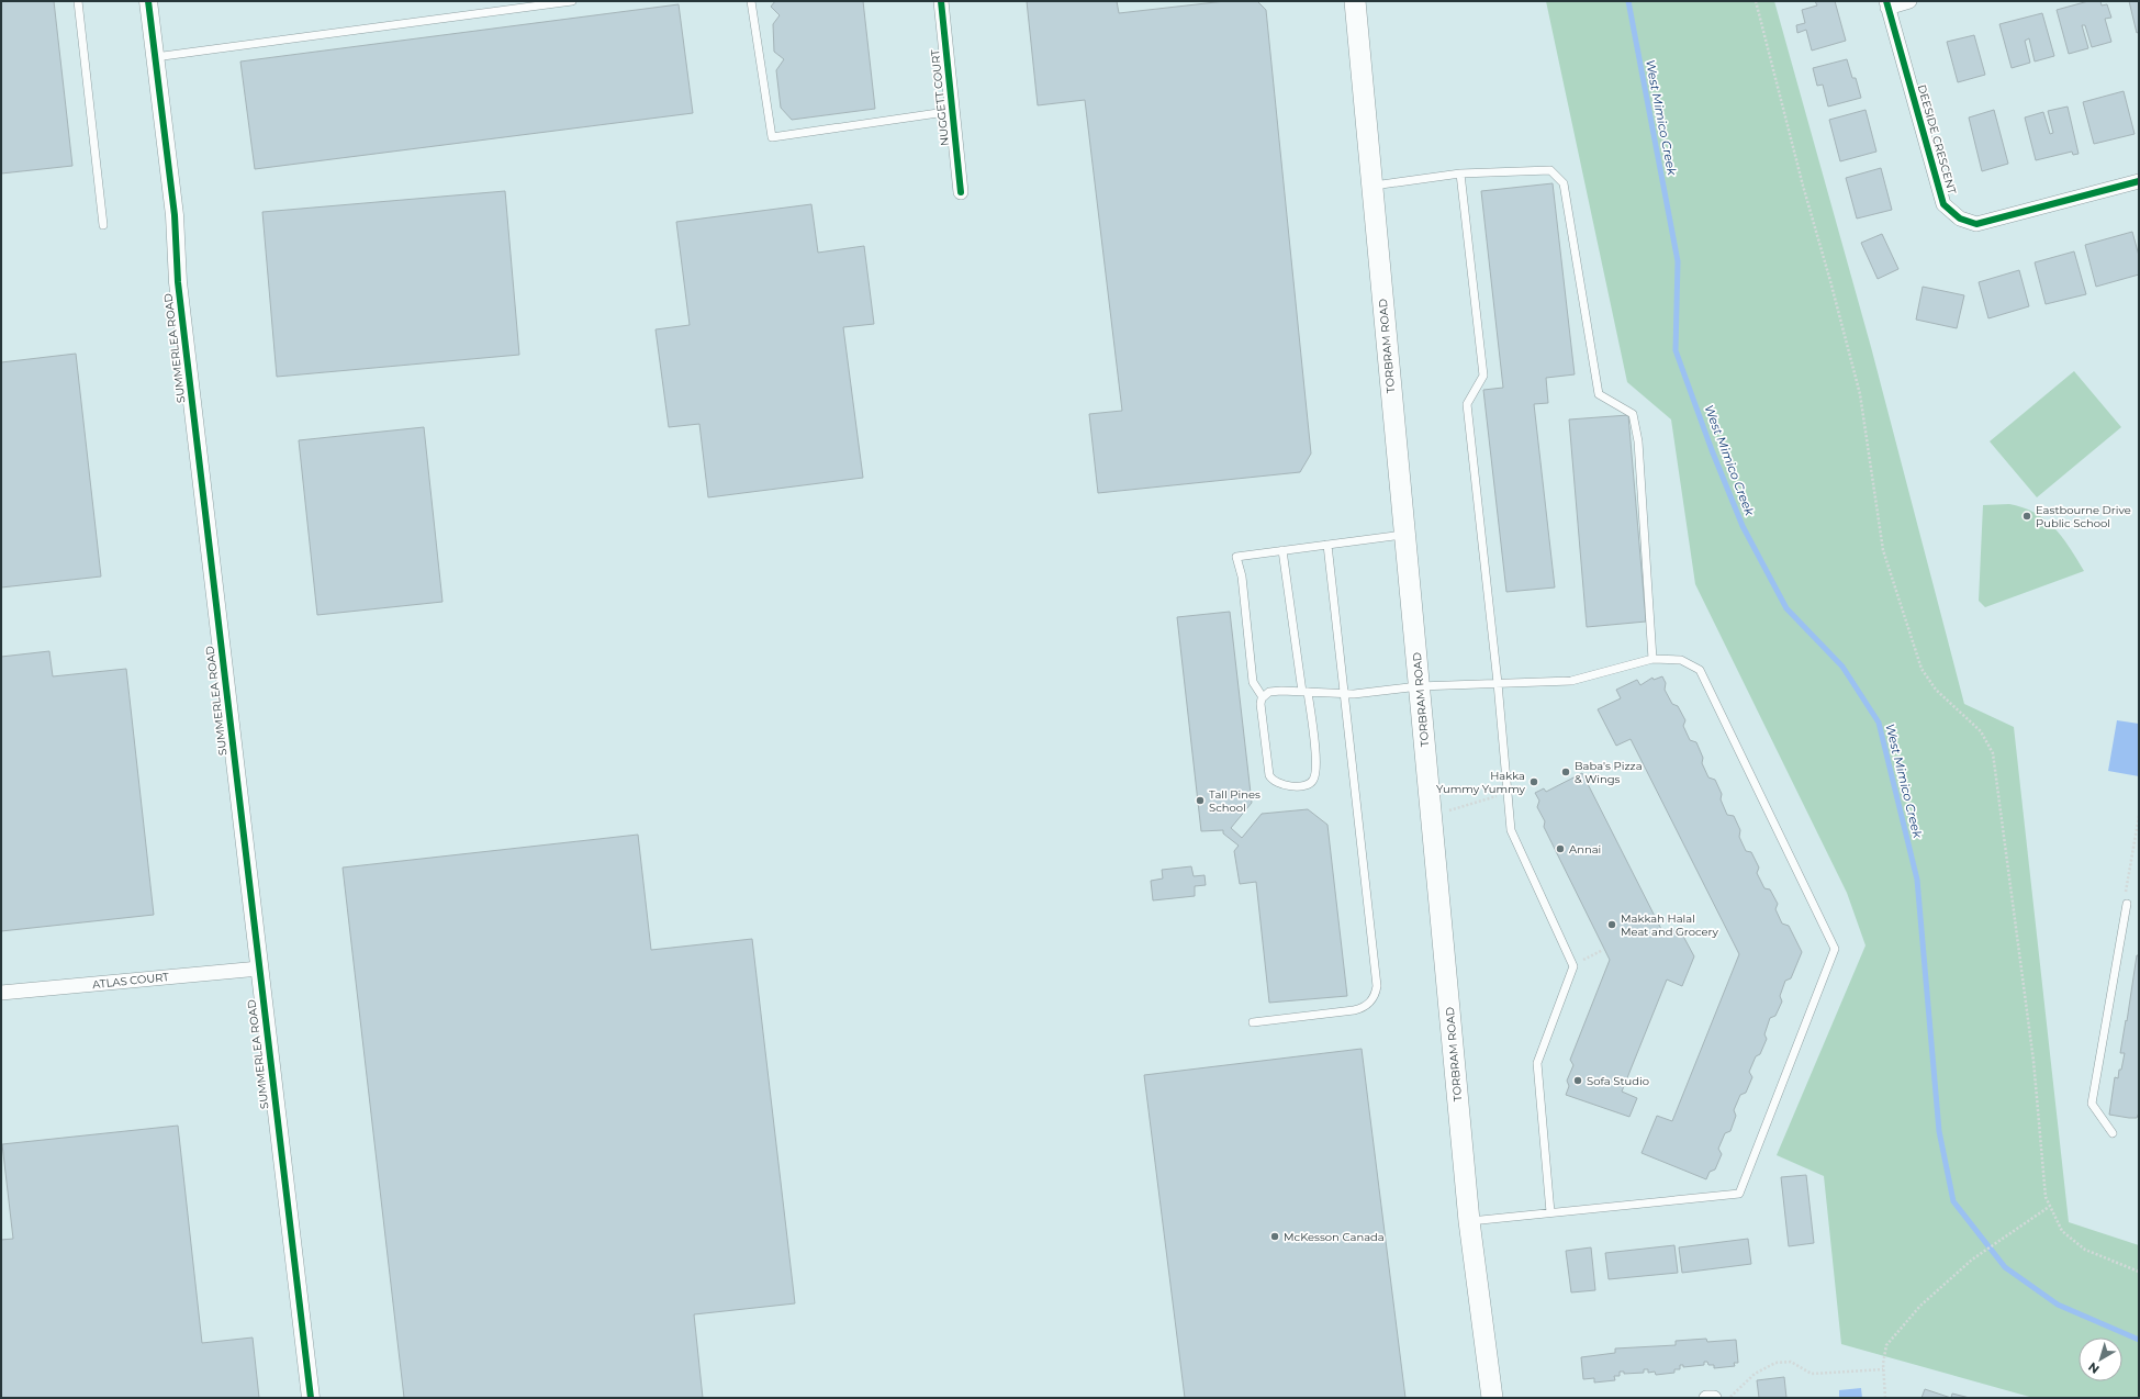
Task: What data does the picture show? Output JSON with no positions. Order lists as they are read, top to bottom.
{
  "streets": {
    "main road": ["TORBRAM ROAD"],
    "street": [
      "NUGGETT COURT",
      "DEESIDE CRESCENT",
      "SUMMERLEA ROAD",
      "ATLAS COURT"
    ]
  },
  "crossings": [
    ["SUMMERLEA ROAD", "ATLAS COURT"]
  ],
  "water": ["West Mimico Creek"],
  "places": [
    "Eastbourne Drive Public School",
    "Baba's Pizza & Wings",
    "Hakka Yummy Yummy",
    "Tall Pines School",
    "Annai",
    "Makkah Halal Meat and Grocery",
    "Sofa Studio",
    "McKesson Canada"
  ],
  "north": "bottom left"
}
